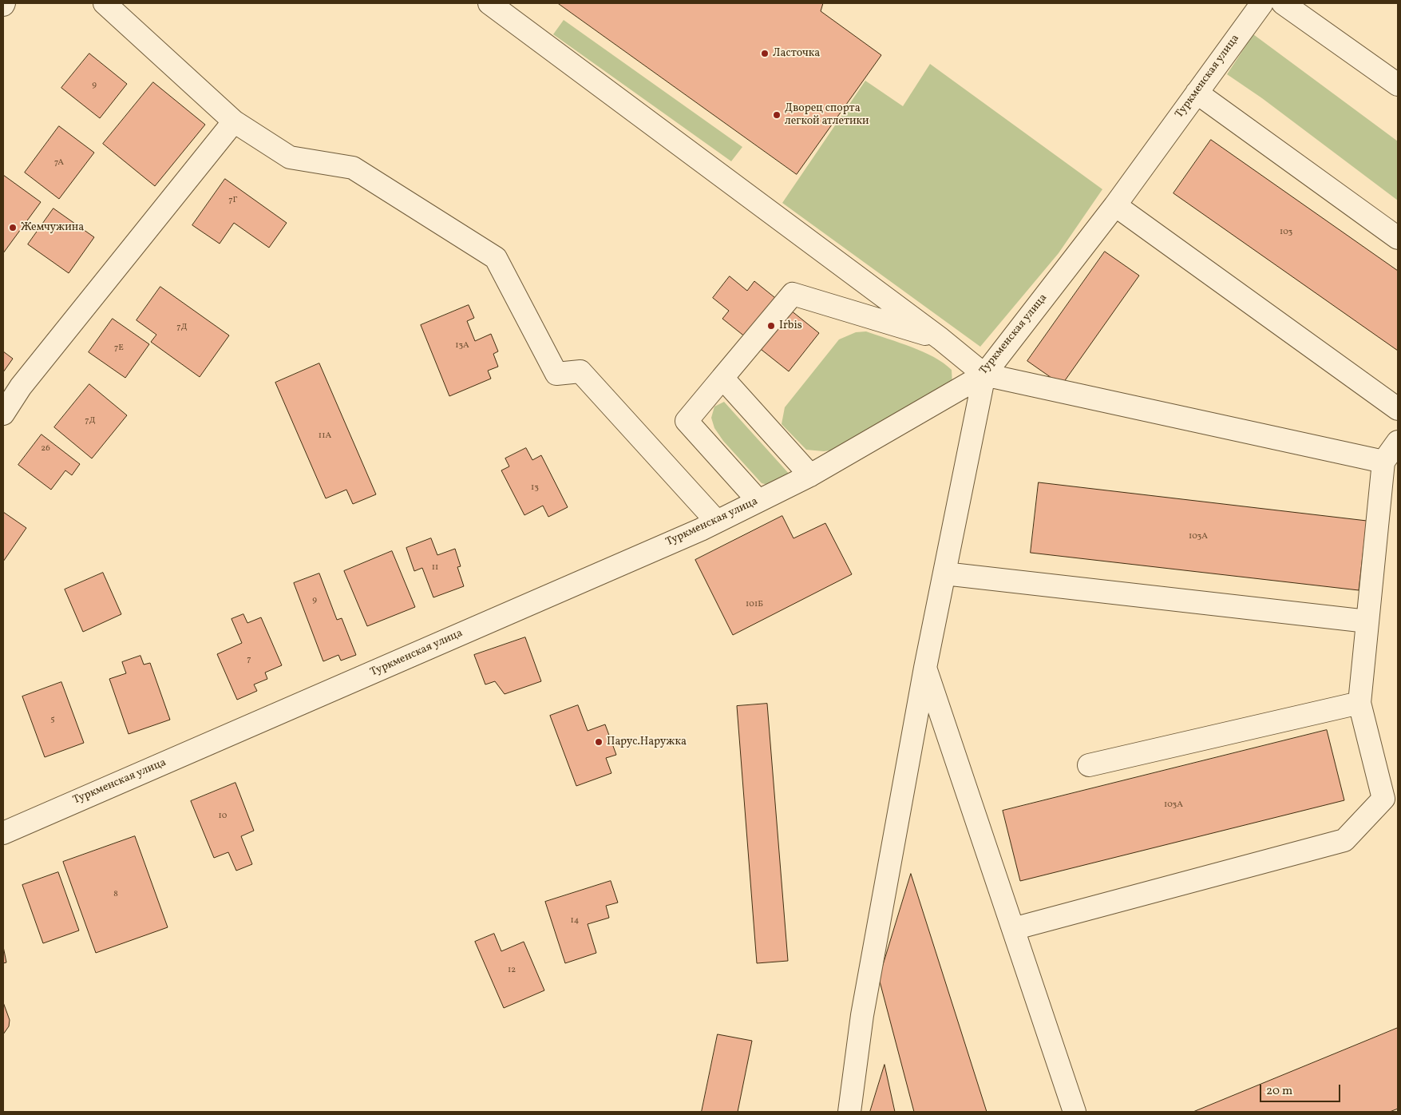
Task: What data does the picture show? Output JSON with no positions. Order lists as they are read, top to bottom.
{
  "streets": {
    "street": ["Туркменская улица"]
  },
  "places": [
    "Ласточка",
    "Дворец спорта легкой атлетики",
    "Жемчужина",
    "Irbis",
    "Парус.Наружка"
  ],
  "house_numbers": [
    "9",
    "7А",
    "7Г",
    "103",
    "7Д",
    "13А",
    "7Е",
    "7Д",
    "11А",
    "26",
    "13",
    "103А",
    "11",
    "9",
    "101Б",
    "7",
    "5",
    "103А",
    "10",
    "8",
    "14",
    "12"
  ],
  "scale_bar": "20 m"
}
